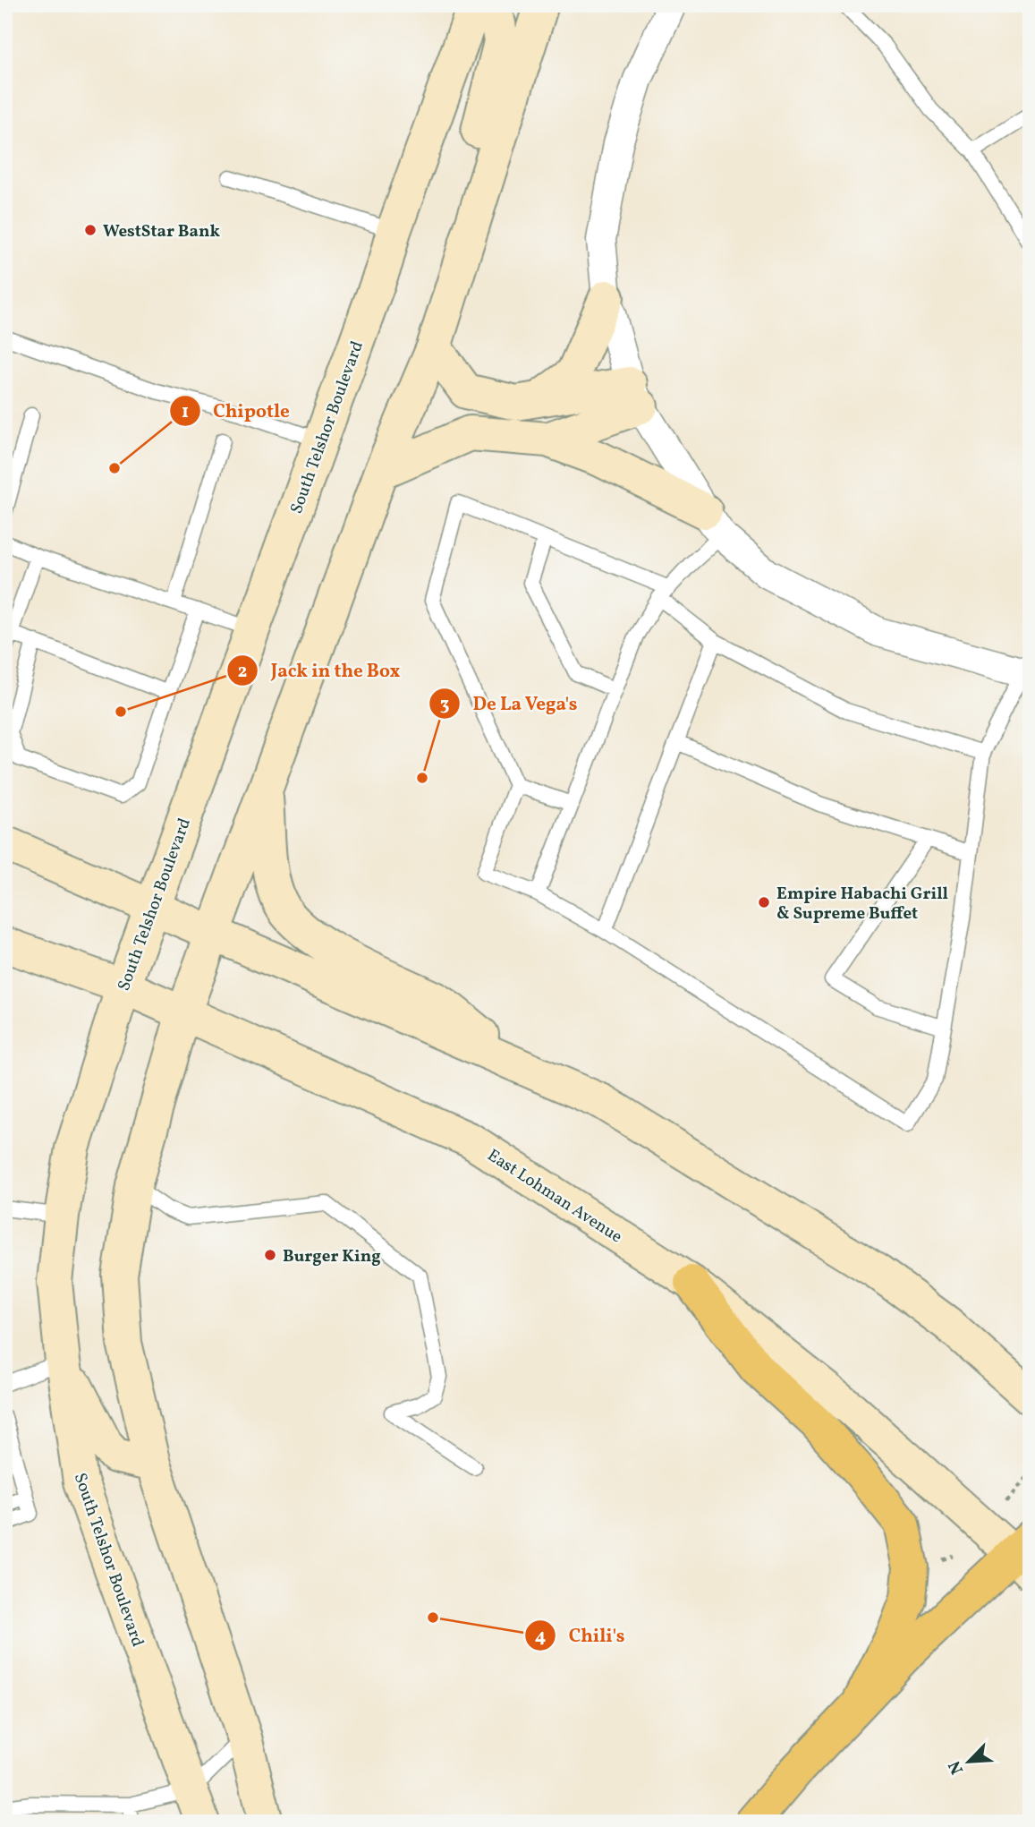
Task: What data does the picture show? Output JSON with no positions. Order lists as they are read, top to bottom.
{
  "streets": {
    "main road": ["South Telshor Boulevard", "East Lohman Avenue"]
  },
  "crossings": [
    ["South Telshor Boulevard", "East Lohman Avenue"]
  ],
  "places": [
    "WestStar Bank",
    "Chipotle",
    "Jack in the Box",
    "De La Vega's",
    "Empire Habachi Grill & Supreme Buffet",
    "Burger King",
    "Chili's"
  ],
  "north": "bottom left"
}
